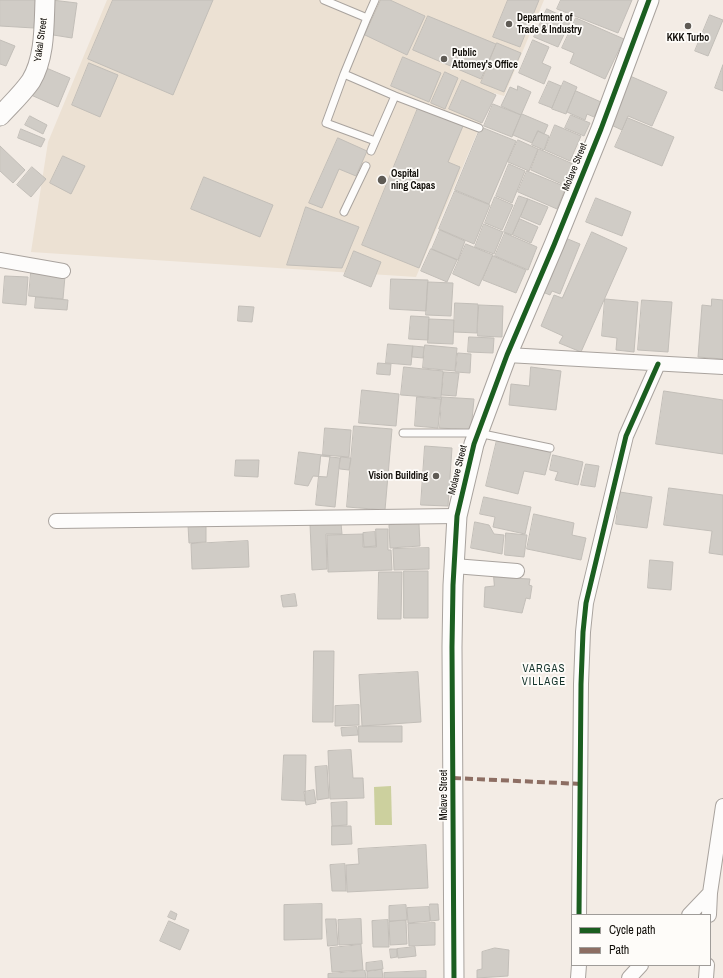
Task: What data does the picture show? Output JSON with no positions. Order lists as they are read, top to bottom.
{
  "streets": {
    "street": ["Yakal Street", "Molave Street"]
  },
  "districts": ["VARGAS VILLAGE"],
  "places": [
    "Department of Trade & Industry",
    "KKK Turbo",
    "Public Attorney's Office",
    "Ospital ning Capas",
    "Vision Building"
  ],
  "legend": ["Cycle path", "Path"]
}
